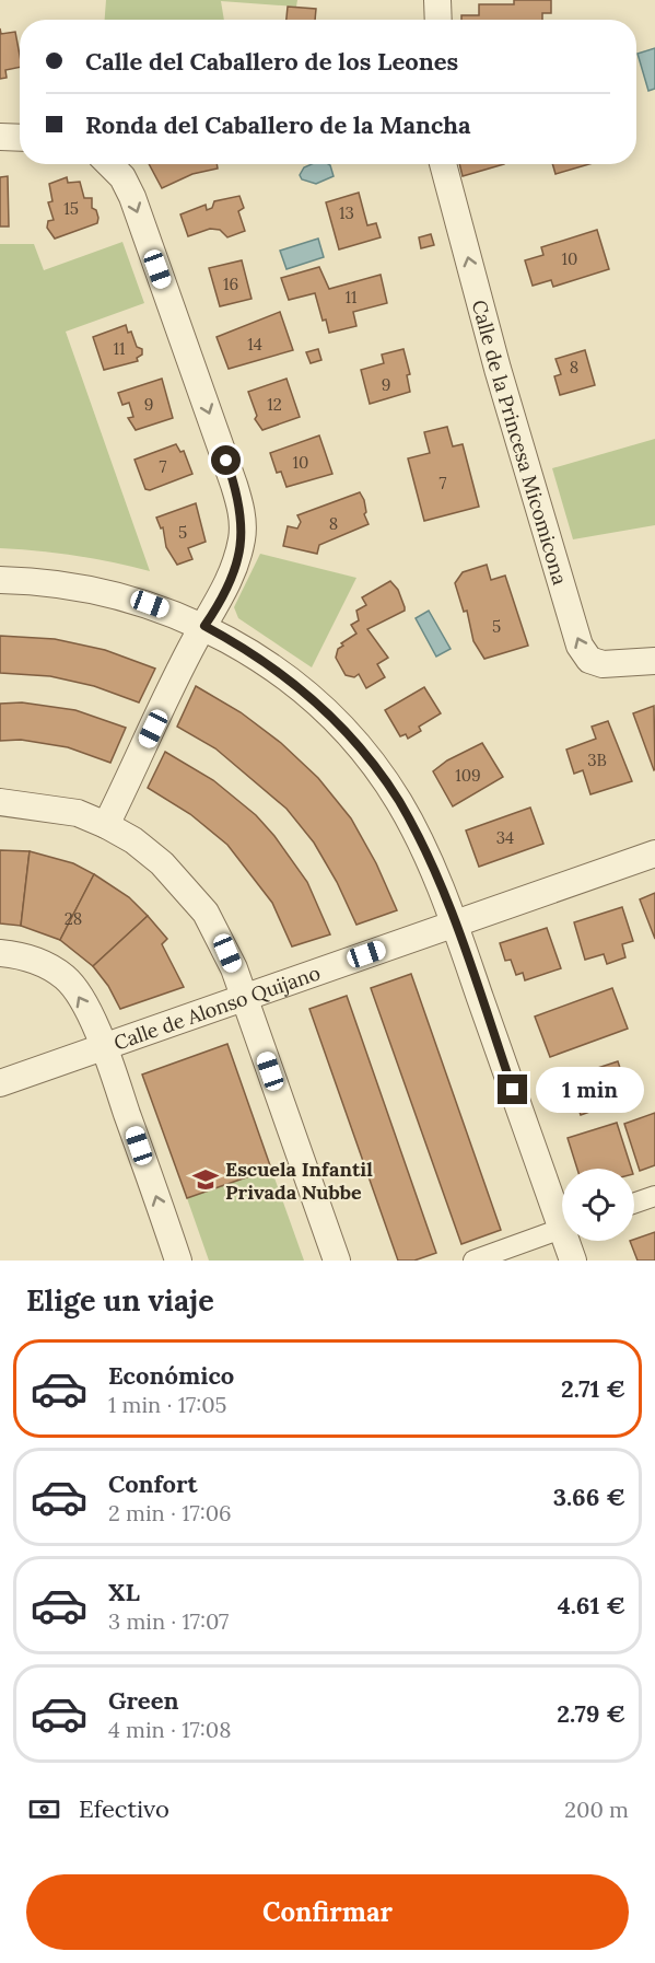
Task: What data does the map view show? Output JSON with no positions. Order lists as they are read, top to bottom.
{
  "streets": {
    "street": ["Calle de la Princesa Micomicona", "Calle de Alonso Quijano"]
  },
  "one_way": ["Calle de la Princesa Micomicona"],
  "places": {
    "school or university": ["Escuela Infantil Privada Nubbe"]
  },
  "house_numbers": [
    "15",
    "13",
    "10",
    "16",
    "11",
    "14",
    "11",
    "8",
    "9",
    "9",
    "12",
    "10",
    "7",
    "7",
    "8",
    "5",
    "5",
    "3B",
    "109",
    "34",
    "28"
  ],
  "page": {
    "banner": ["Calle del Caballero de los Leones", "Ronda del Caballero de la Mancha"],
    "bubble": "1 min",
    "heading": "Elige un viaje",
    "list": [
      {
        "name": "Económico",
        "note": "1 min · 17:05",
        "value": "2.71 €"
      },
      {
        "name": "Confort",
        "note": "2 min · 17:06",
        "value": "3.66 €"
      },
      {
        "name": "XL",
        "note": "3 min · 17:07",
        "value": "4.61 €"
      },
      {
        "name": "Green",
        "note": "4 min · 17:08",
        "value": "2.79 €"
      }
    ],
    "pay": ["Efectivo", "200 m"],
    "buttons": "Confirmar"
  }
}
